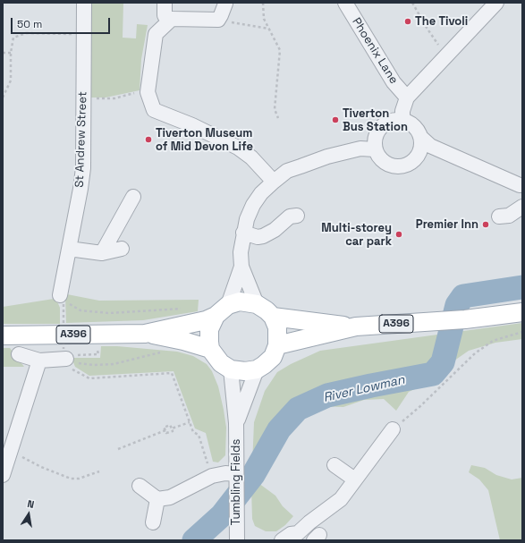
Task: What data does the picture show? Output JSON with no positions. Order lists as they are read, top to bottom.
{
  "streets": {
    "main road": ["A396"],
    "street": ["Phoenix Lane", "St Andrew Street", "Tumbling Fields"]
  },
  "crossings": [
    ["A396", "Tumbling Fields"]
  ],
  "water": ["River Lowman"],
  "places": [
    "The Tivoli",
    "Tiverton Bus Station",
    "Tiverton Museum of Mid Devon Life",
    "Premier Inn",
    "Multi-storey car park"
  ],
  "scale_bar": "50 m",
  "north": "top"
}
